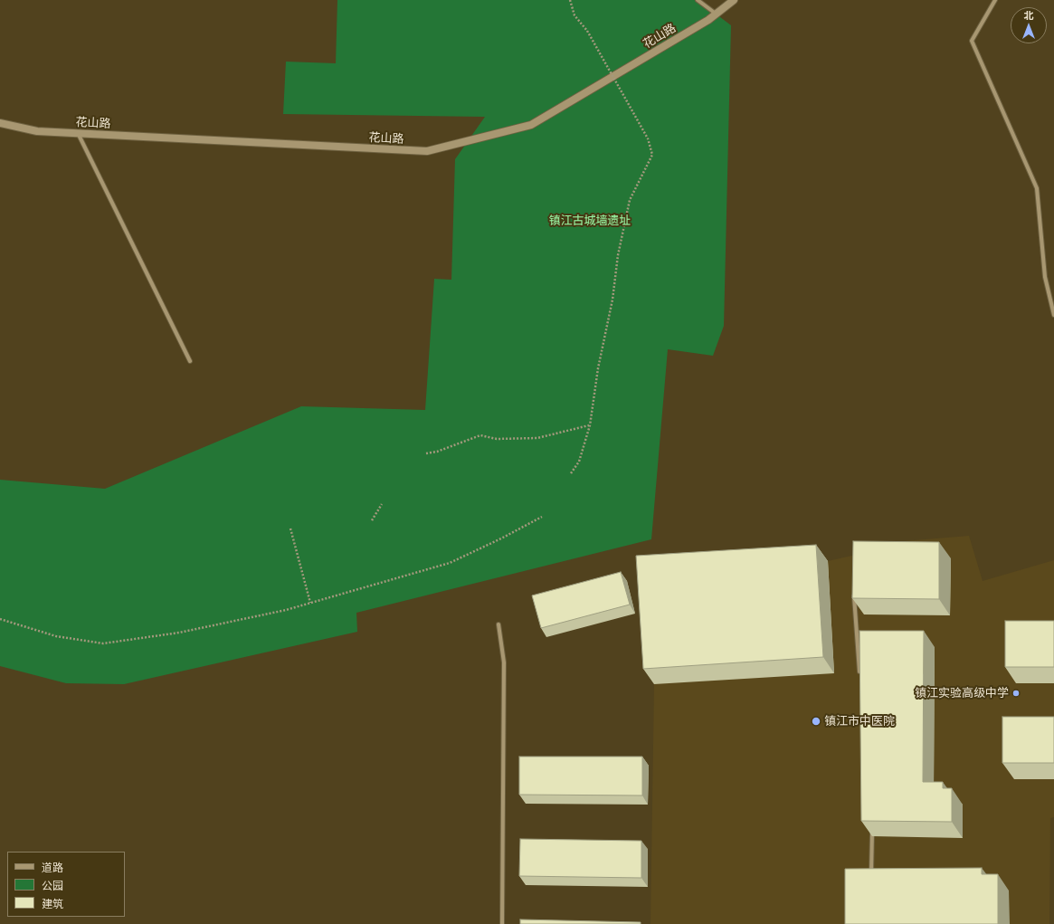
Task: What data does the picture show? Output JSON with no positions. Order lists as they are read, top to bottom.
{
  "streets": {
    "main road": ["花山路"]
  },
  "parks": ["镇江古城墙遗址"],
  "places": ["镇江实验高级中学", "镇江市中医院"],
  "legend": ["道路", "公园", "建筑"],
  "north": "top"
}
